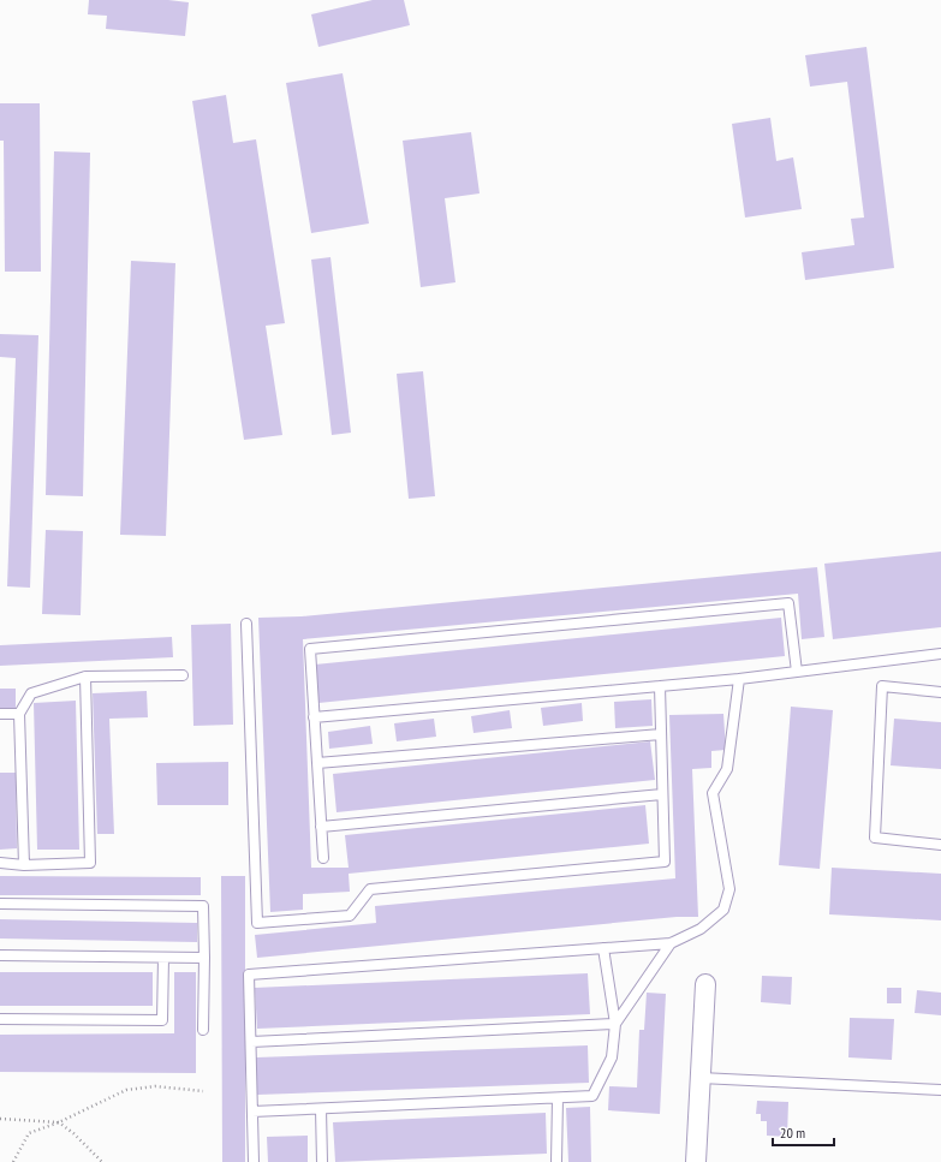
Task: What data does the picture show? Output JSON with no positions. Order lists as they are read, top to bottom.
{
  "scale_bar": "20 m"
}
